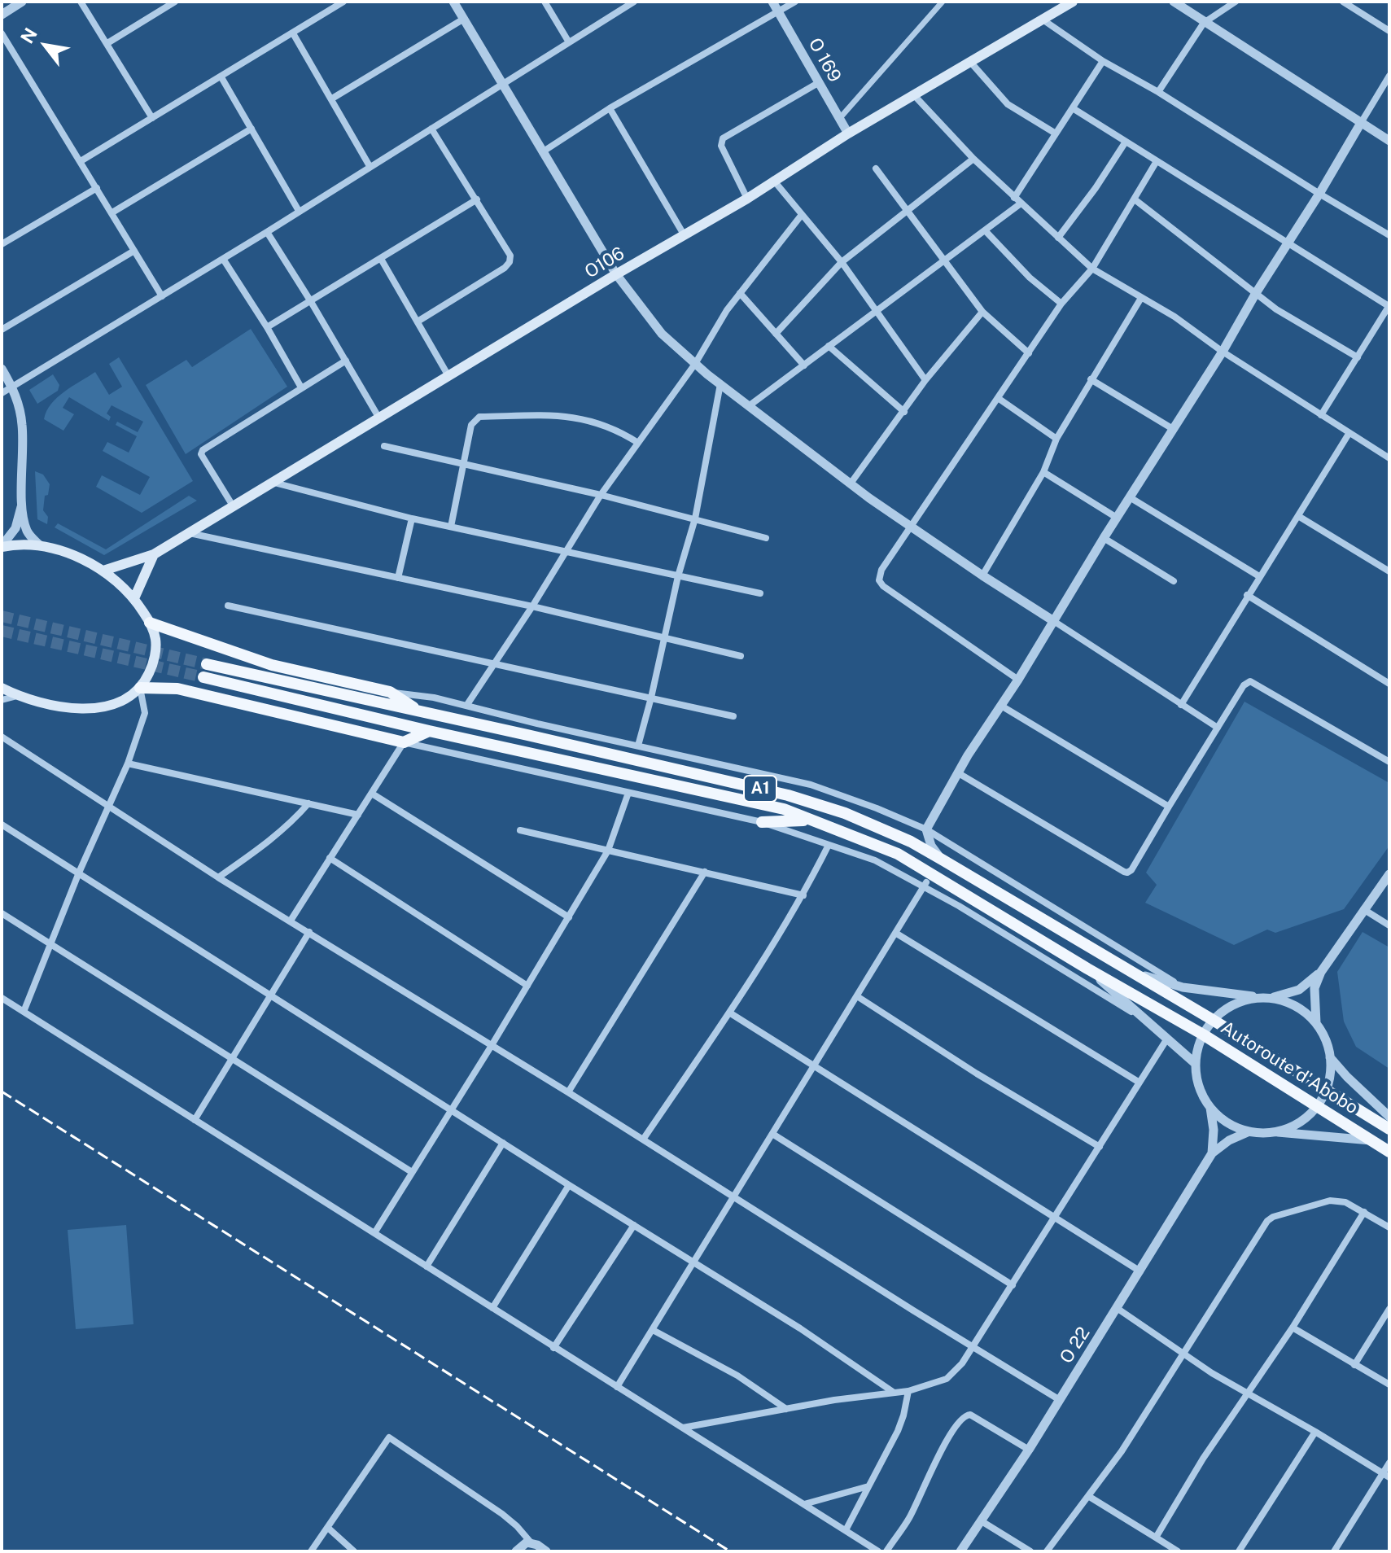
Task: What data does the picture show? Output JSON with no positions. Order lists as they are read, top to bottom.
{
  "streets": {
    "main road": ["O106", "A1", "Autoroute d'Abobo"],
    "street": ["O 169", "O 22"]
  },
  "crossings": [
    ["O 169", "O106"],
    ["A1", "Autoroute d'Abobo"]
  ],
  "north": "top left"
}
